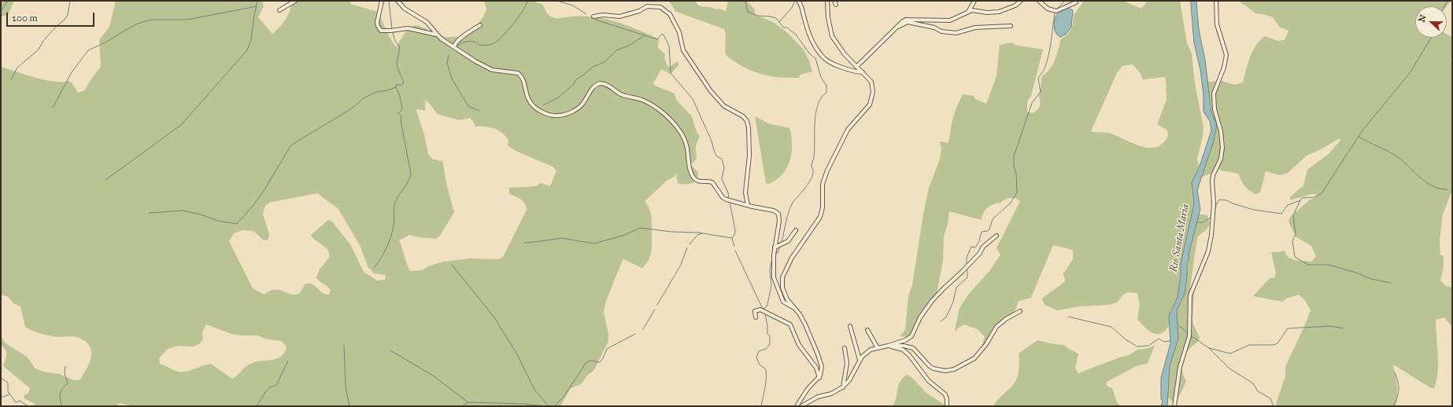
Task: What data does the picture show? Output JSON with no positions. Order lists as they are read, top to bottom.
{
  "water": ["Rio Santa Maria"],
  "scale_bar": "200 m",
  "north": "left"
}
